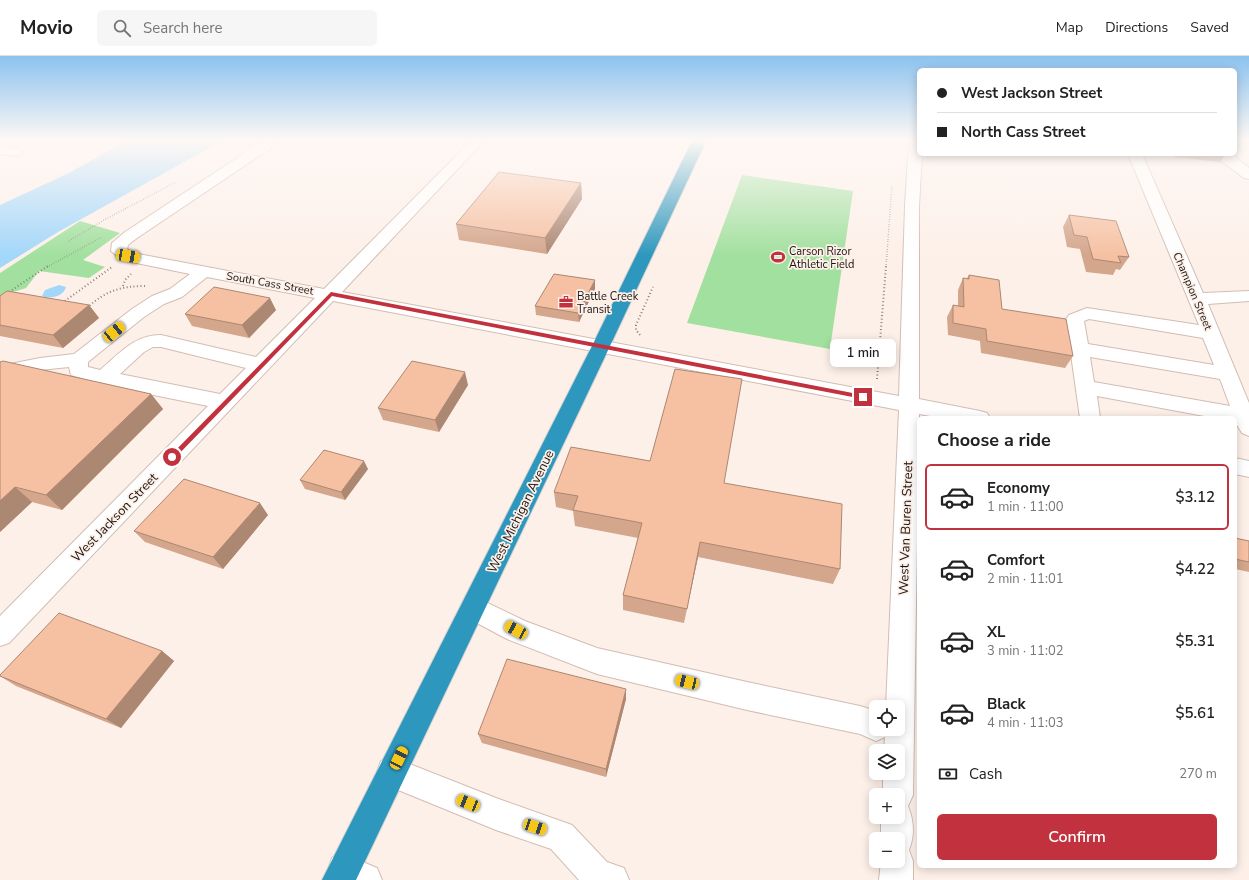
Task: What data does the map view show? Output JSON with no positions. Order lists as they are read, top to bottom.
{
  "streets": {
    "highway": ["West Michigan Avenue"],
    "street": [
      "South Cass Street",
      "Champion Street",
      "West Jackson Street",
      "West Van Buren Street"
    ]
  },
  "crossings": [
    ["South Cass Street", "West Michigan Avenue"],
    ["South Cass Street", "West Jackson Street"],
    ["South Cass Street", "West Van Buren Street"]
  ],
  "places": {
    "sports": ["Carson Rizor Athletic Field"],
    "office": ["Battle Creek Transit"]
  },
  "page": {
    "header": "Movio",
    "search": "Search here",
    "nav": ["Map", "Directions", "Saved"],
    "banner": ["West Jackson Street", "North Cass Street"],
    "bubble": "1 min",
    "heading": "Choose a ride",
    "list": [
      {
        "name": "Economy",
        "note": "1 min · 11:00",
        "value": "$3.12"
      },
      {
        "name": "Comfort",
        "note": "2 min · 11:01",
        "value": "$4.22"
      },
      {
        "name": "XL",
        "note": "3 min · 11:02",
        "value": "$5.31"
      },
      {
        "name": "Black",
        "note": "4 min · 11:03",
        "value": "$5.61"
      }
    ],
    "map_buttons": ["+", "−"],
    "pay": ["Cash", "270 m"],
    "buttons": "Confirm"
  }
}
